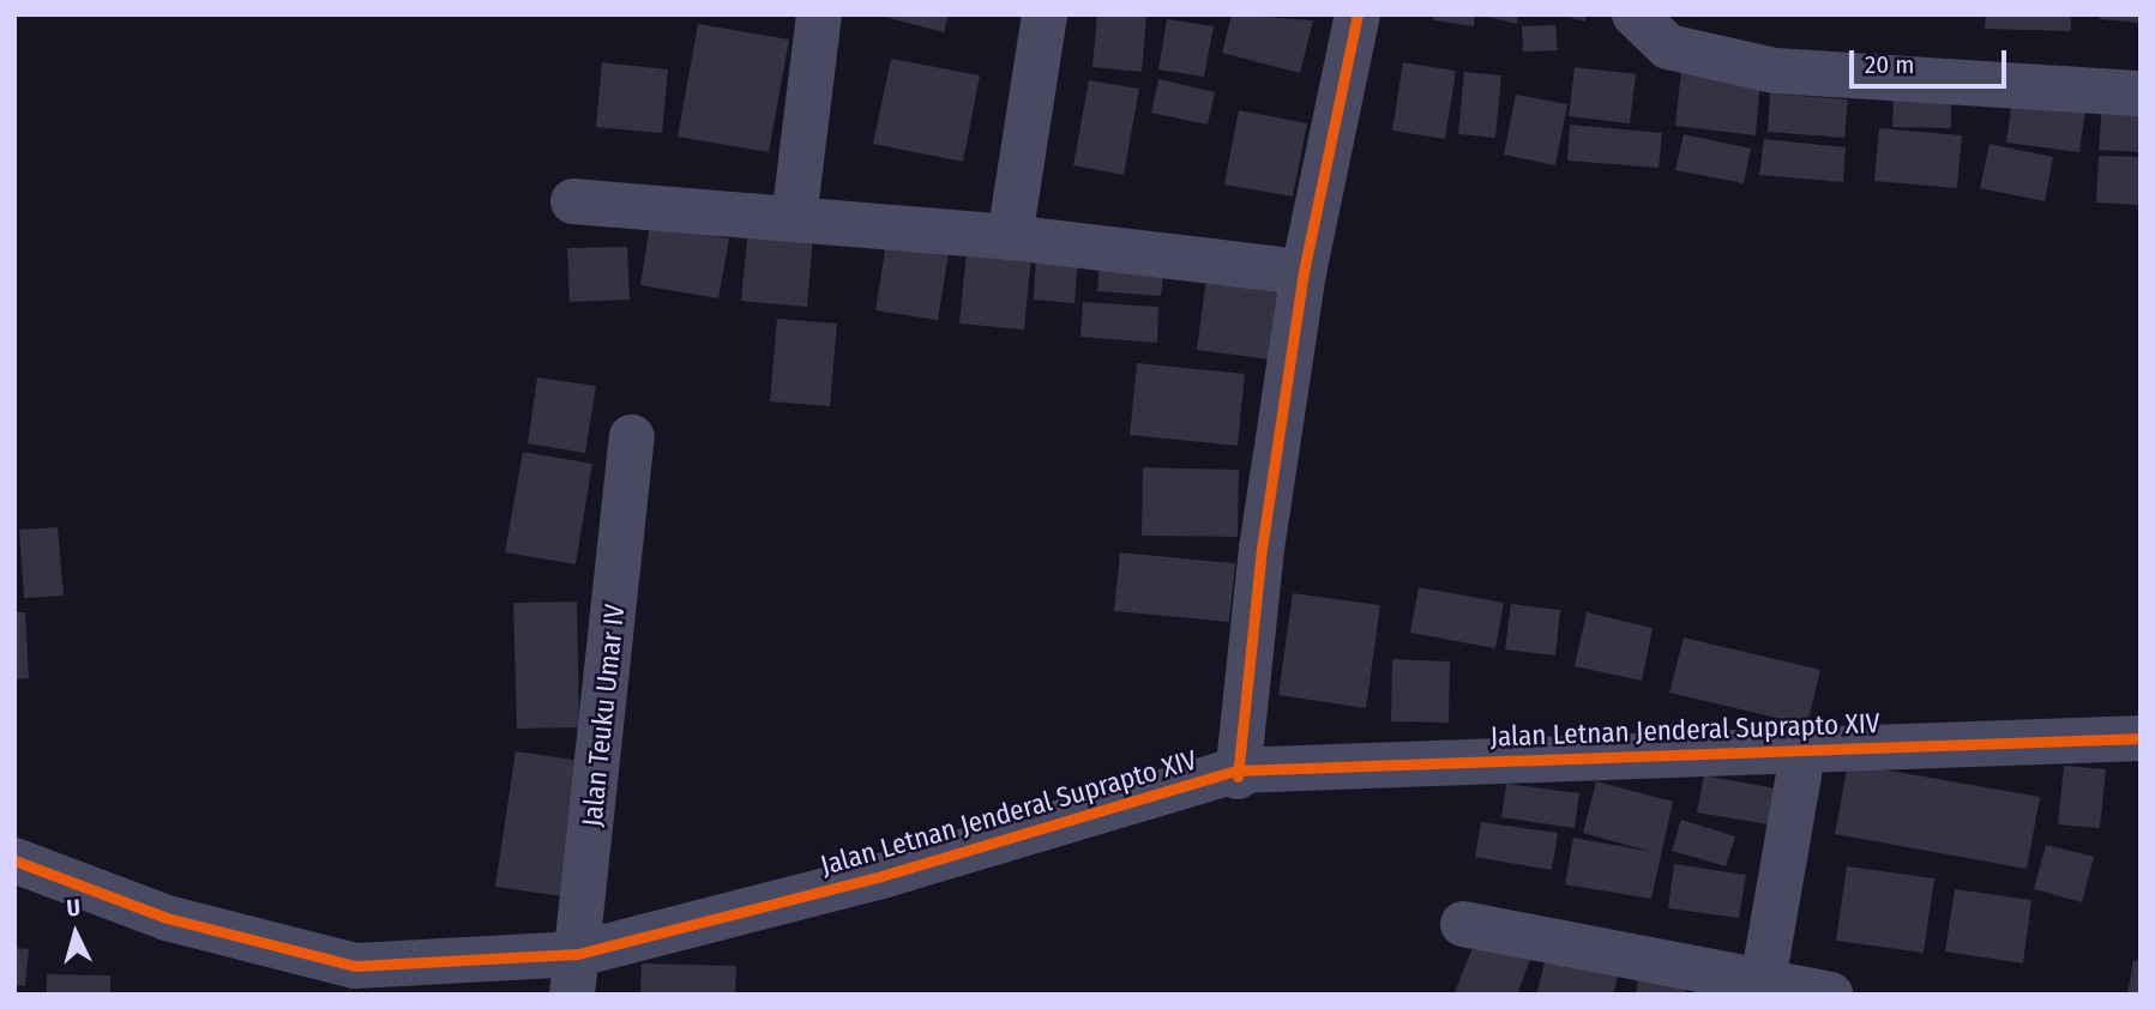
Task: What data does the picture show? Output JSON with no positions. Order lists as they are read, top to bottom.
{
  "streets": {
    "street": ["Jalan Teuku Umar IV", "Jalan Letnan Jenderal Suprapto XIV"]
  },
  "crossings": [
    ["Jalan Teuku Umar IV", "Jalan Letnan Jenderal Suprapto XIV"]
  ],
  "scale_bar": "20 m",
  "north": "top"
}
